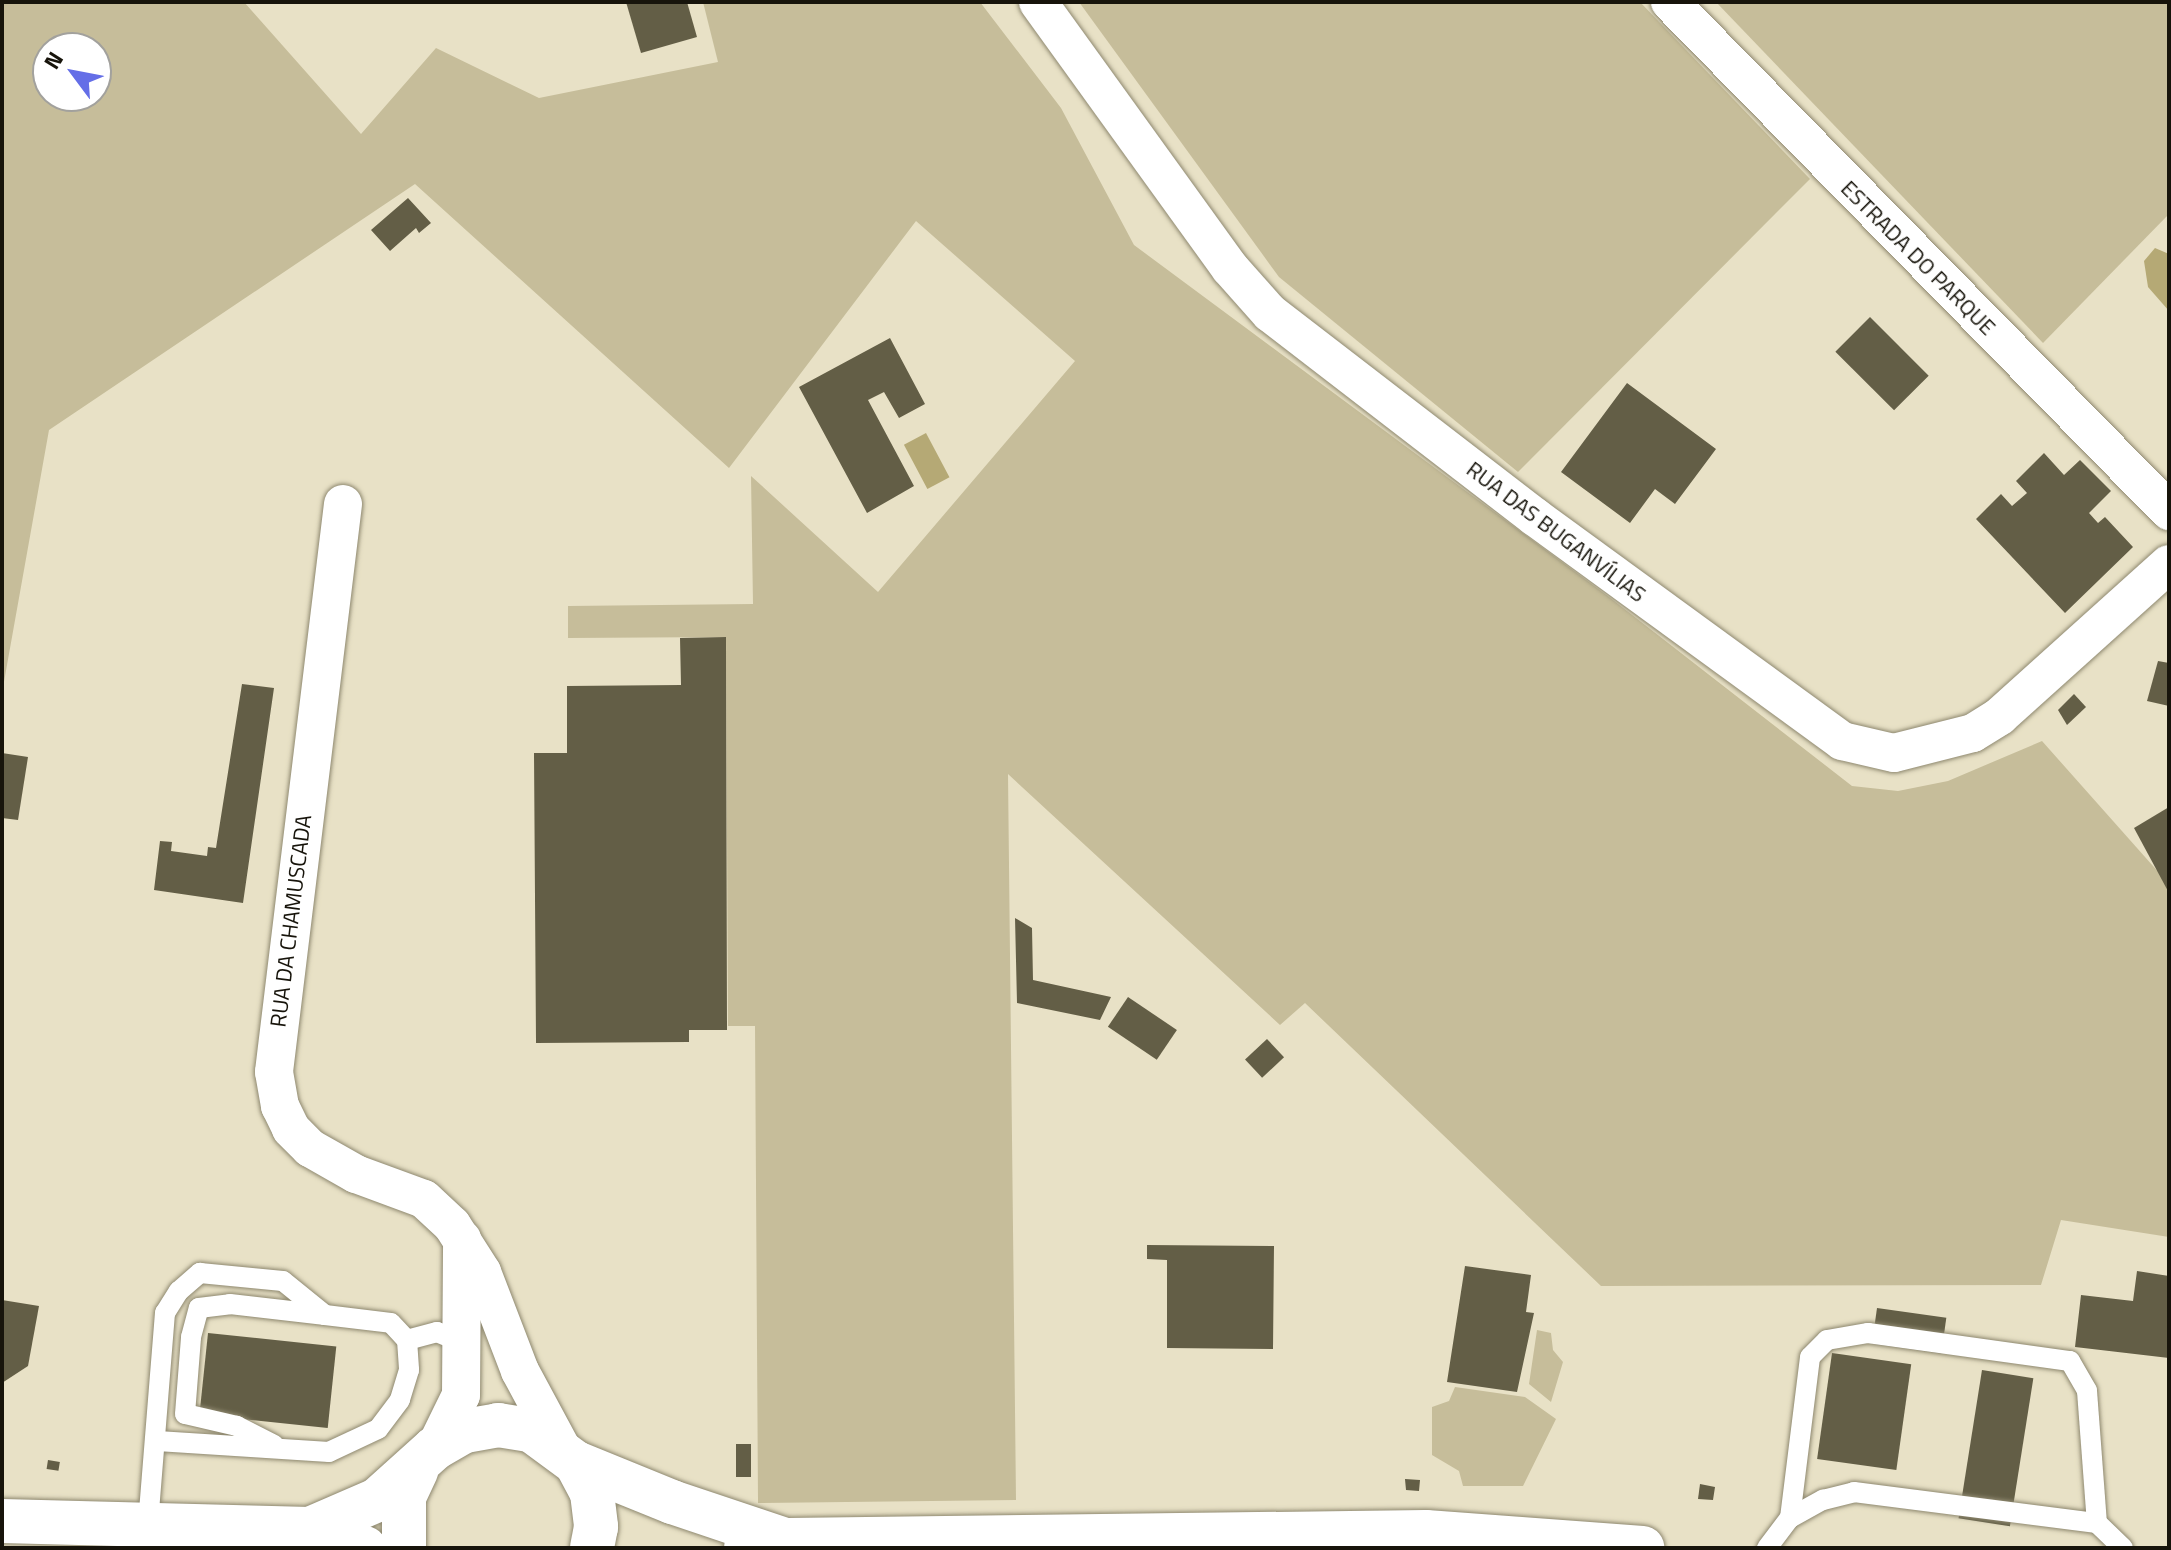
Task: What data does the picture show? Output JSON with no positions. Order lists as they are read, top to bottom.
{
  "streets": {
    "street": ["ESTRADA DO PARQUE", "RUA DAS BUGANVÍLIAS", "RUA DA CHAMUSCADA"]
  },
  "north": "top left"
}
